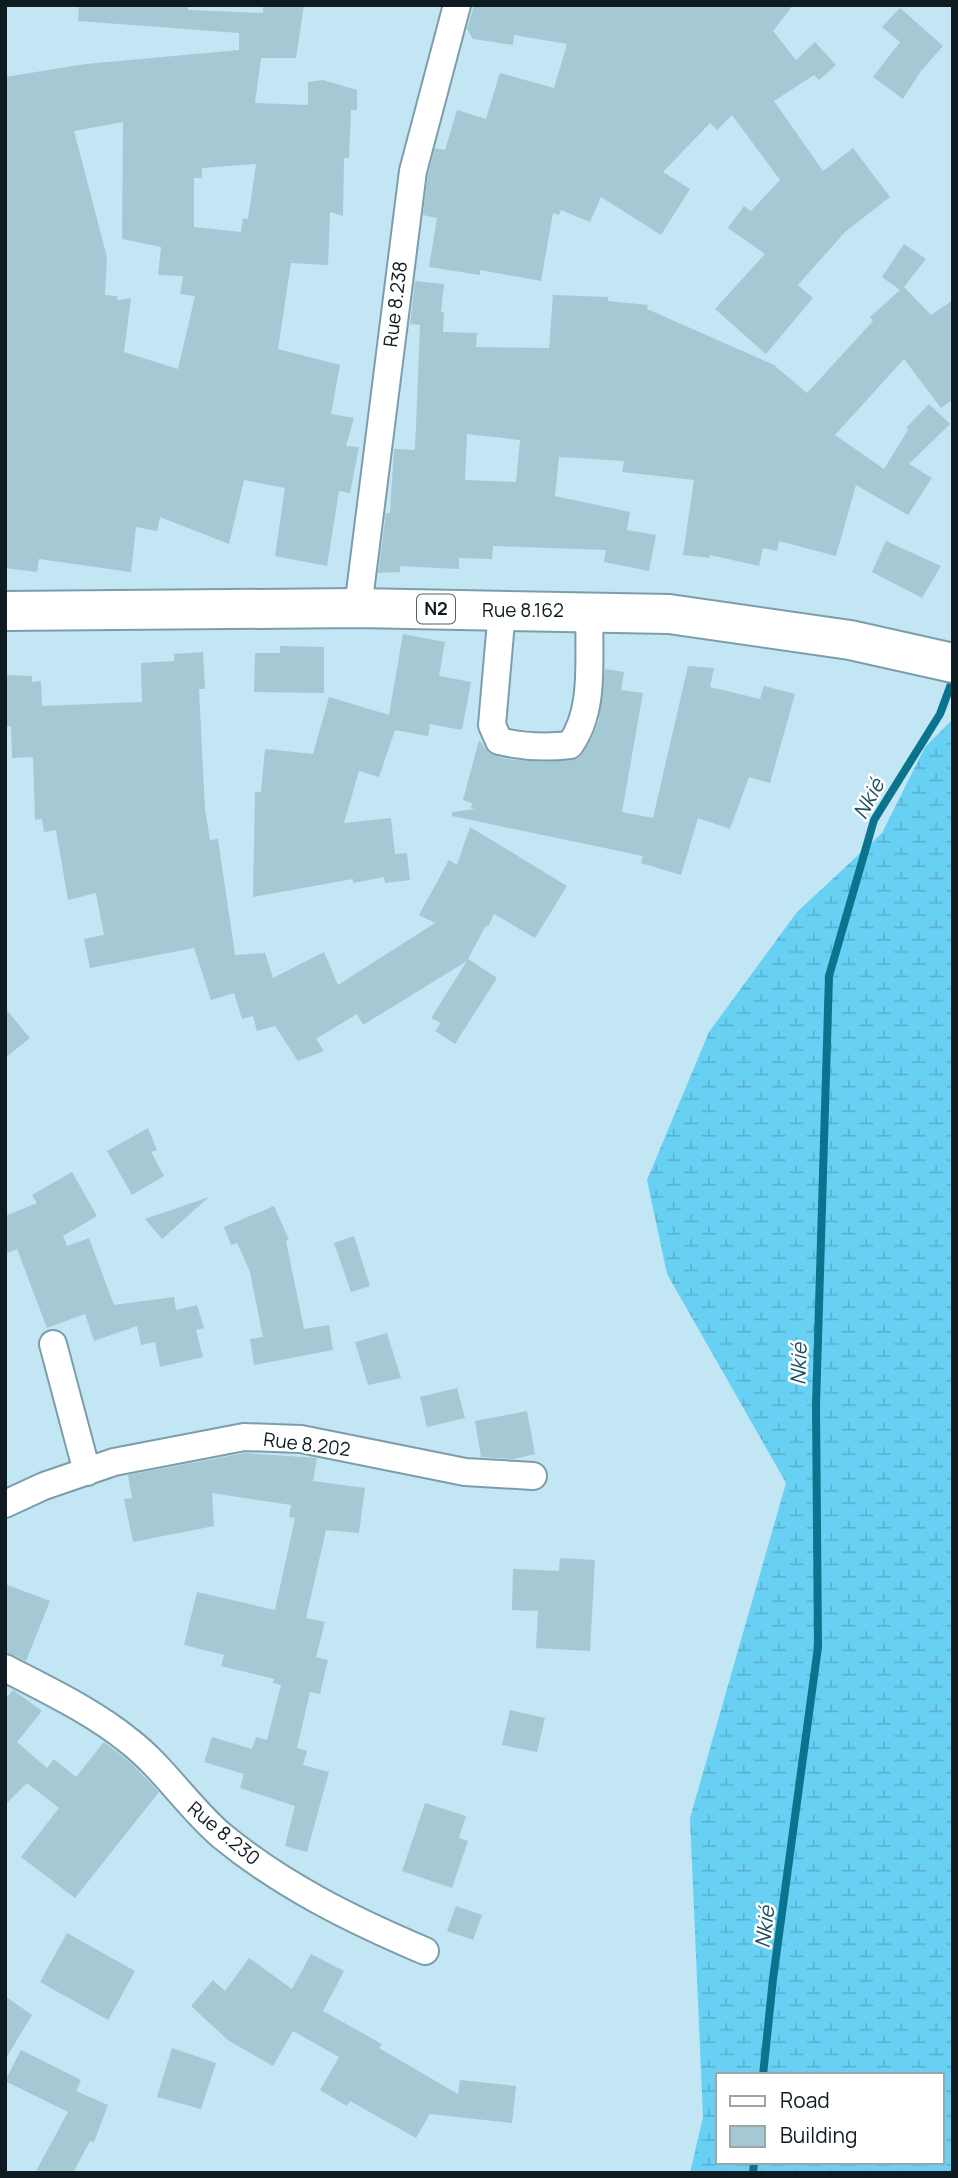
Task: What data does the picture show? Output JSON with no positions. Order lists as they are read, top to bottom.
{
  "streets": {
    "highway": ["N2", "Rue 8.162"],
    "street": ["Rue 8.238", "Rue 8.202", "Rue 8.230"]
  },
  "crossings": [
    ["Rue 8.238", "Rue 8.162"]
  ],
  "water": ["Nkié"],
  "legend": ["Road", "Building"]
}
